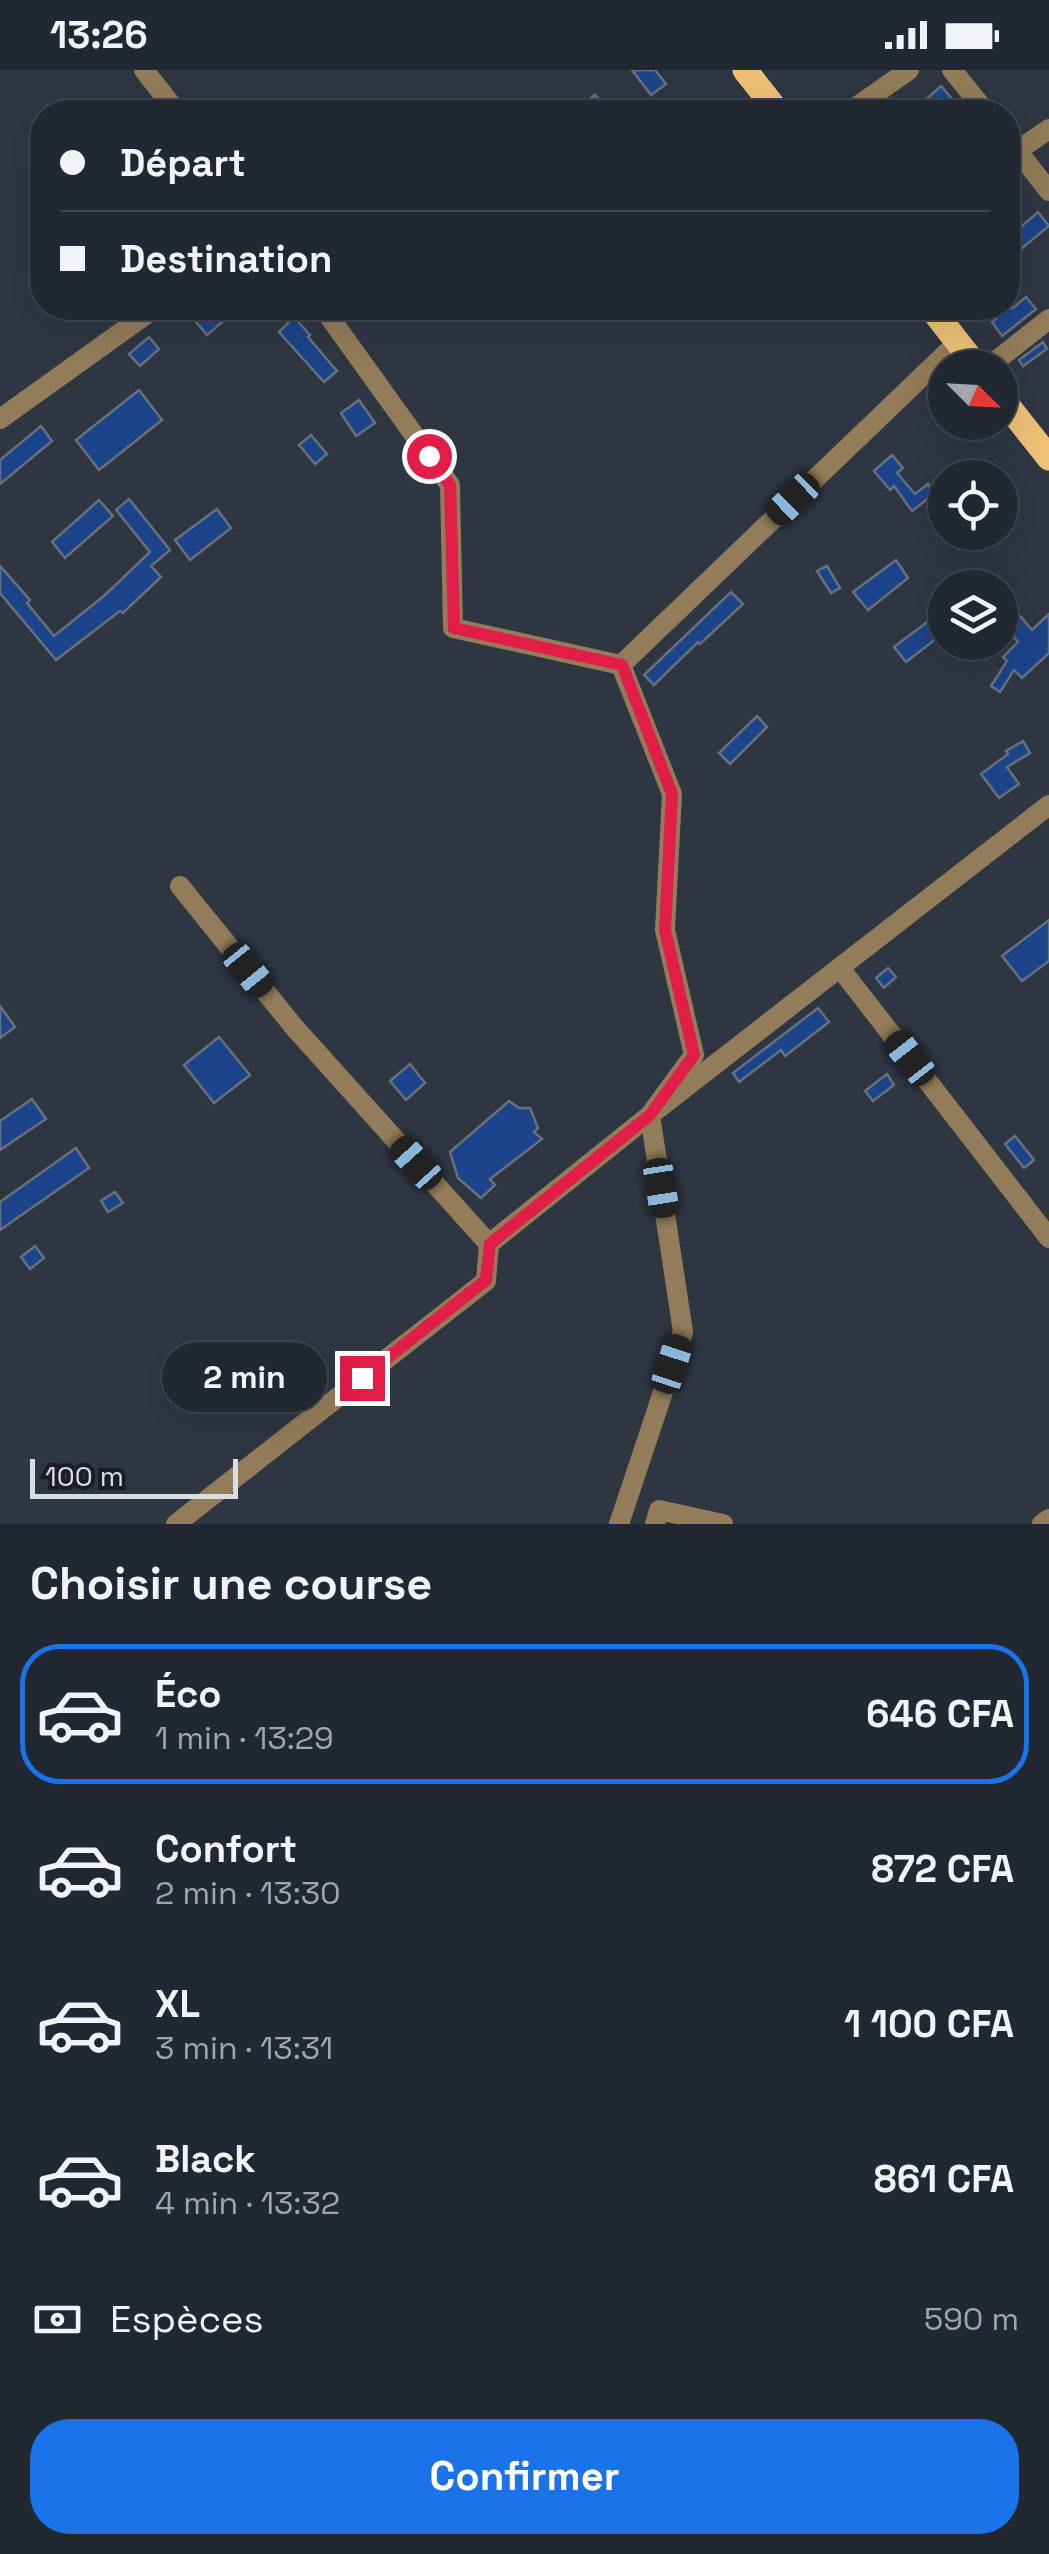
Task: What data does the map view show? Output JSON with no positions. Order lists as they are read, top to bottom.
{
  "scale_bar": "100 m",
  "north": "bottom right",
  "page": {
    "status": "13:26",
    "banner": ["Départ", "Destination"],
    "bubble": "2 min",
    "scale": "100 m",
    "heading": "Choisir une course",
    "list": [
      {
        "name": "Éco",
        "note": "1 min · 13:29",
        "value": "646 CFA"
      },
      {
        "name": "Confort",
        "note": "2 min · 13:30",
        "value": "872 CFA"
      },
      {
        "name": "XL",
        "note": "3 min · 13:31",
        "value": "1 100 CFA"
      },
      {
        "name": "Black",
        "note": "4 min · 13:32",
        "value": "861 CFA"
      }
    ],
    "pay": ["Espèces", "590 m"],
    "buttons": "Confirmer"
  }
}
